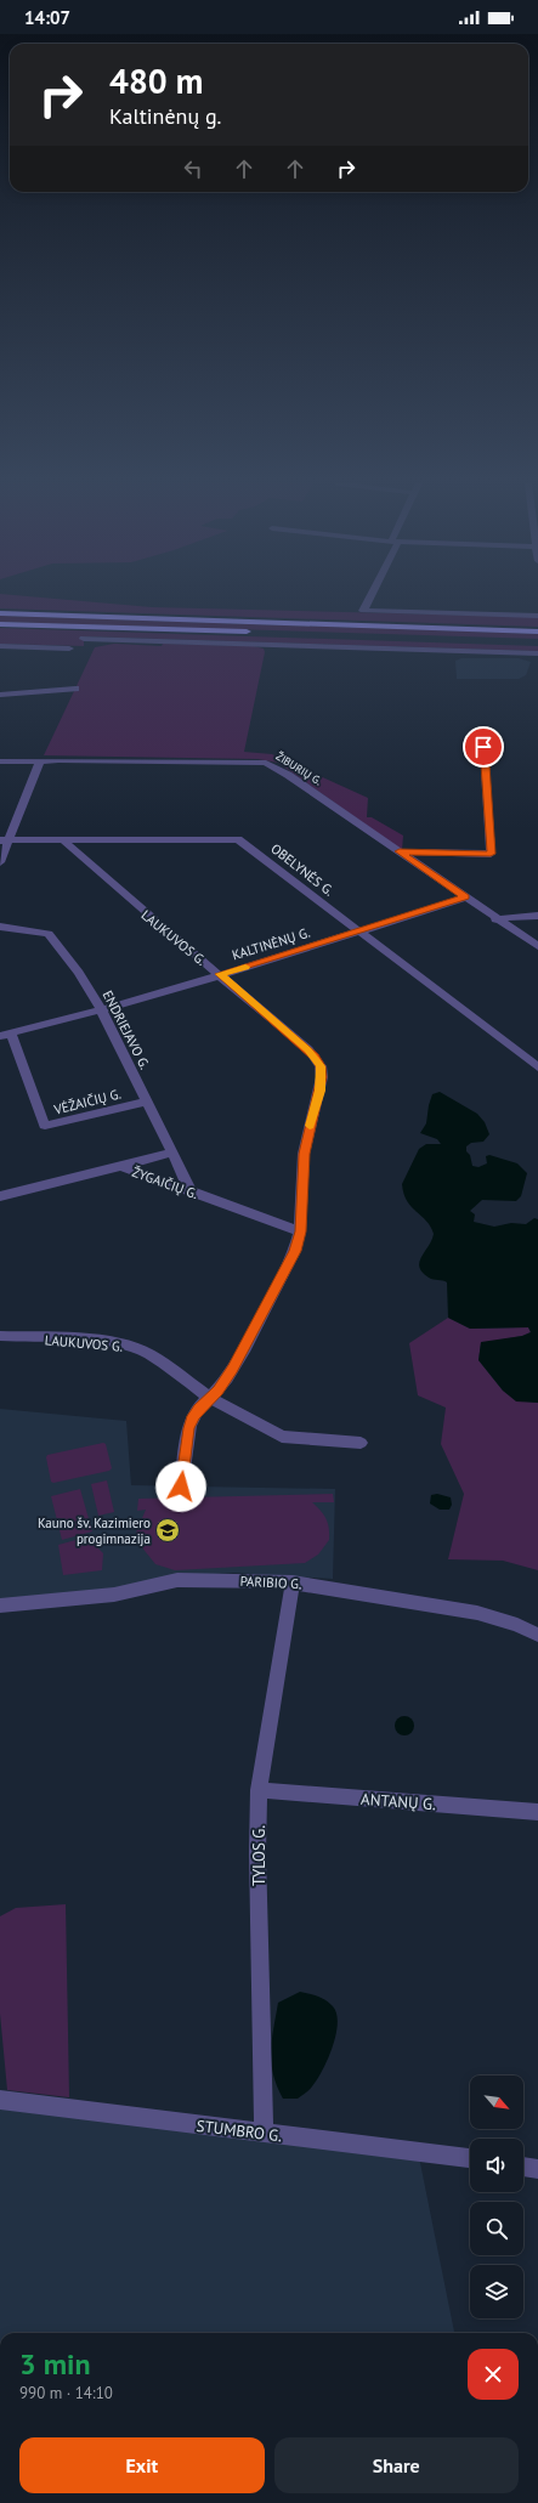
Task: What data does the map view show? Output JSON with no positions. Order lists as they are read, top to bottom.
{
  "streets": {
    "street": [
      "ŽIBURIŲ G.",
      "OBELYNĖS G.",
      "LAUKUVOS G.",
      "KALTINĖNŲ G.",
      "ENDRIEJAVO G.",
      "VĖŽAIČIŲ G.",
      "ŽYGAIČIŲ G.",
      "PARIBIO G.",
      "ANTANŲ G.",
      "TYLOS G.",
      "STUMBRO G."
    ]
  },
  "crossings": [
    ["ŽIBURIŲ G.", "KALTINĖNŲ G."],
    ["OBELYNĖS G.", "LAUKUVOS G."],
    ["OBELYNĖS G.", "KALTINĖNŲ G."],
    ["LAUKUVOS G.", "KALTINĖNŲ G."],
    ["LAUKUVOS G.", "ŽYGAIČIŲ G."],
    ["KALTINĖNŲ G.", "ENDRIEJAVO G."],
    ["KALTINĖNŲ G.", "VĖŽAIČIŲ G."],
    ["ENDRIEJAVO G.", "VĖŽAIČIŲ G."],
    ["ENDRIEJAVO G.", "ŽYGAIČIŲ G."],
    ["PARIBIO G.", "TYLOS G."],
    ["ANTANŲ G.", "TYLOS G."],
    ["TYLOS G.", "STUMBRO G."]
  ],
  "places": {
    "school or university": ["Kauno šv. Kazimiero progimnazija"]
  },
  "north": "bottom right",
  "page": {
    "status": "14:07",
    "turn": ["480 m", "Kaltinėnų g."],
    "heading": ["3 min", "990 m · 14:10"],
    "buttons": ["Exit", "Share"]
  }
}
